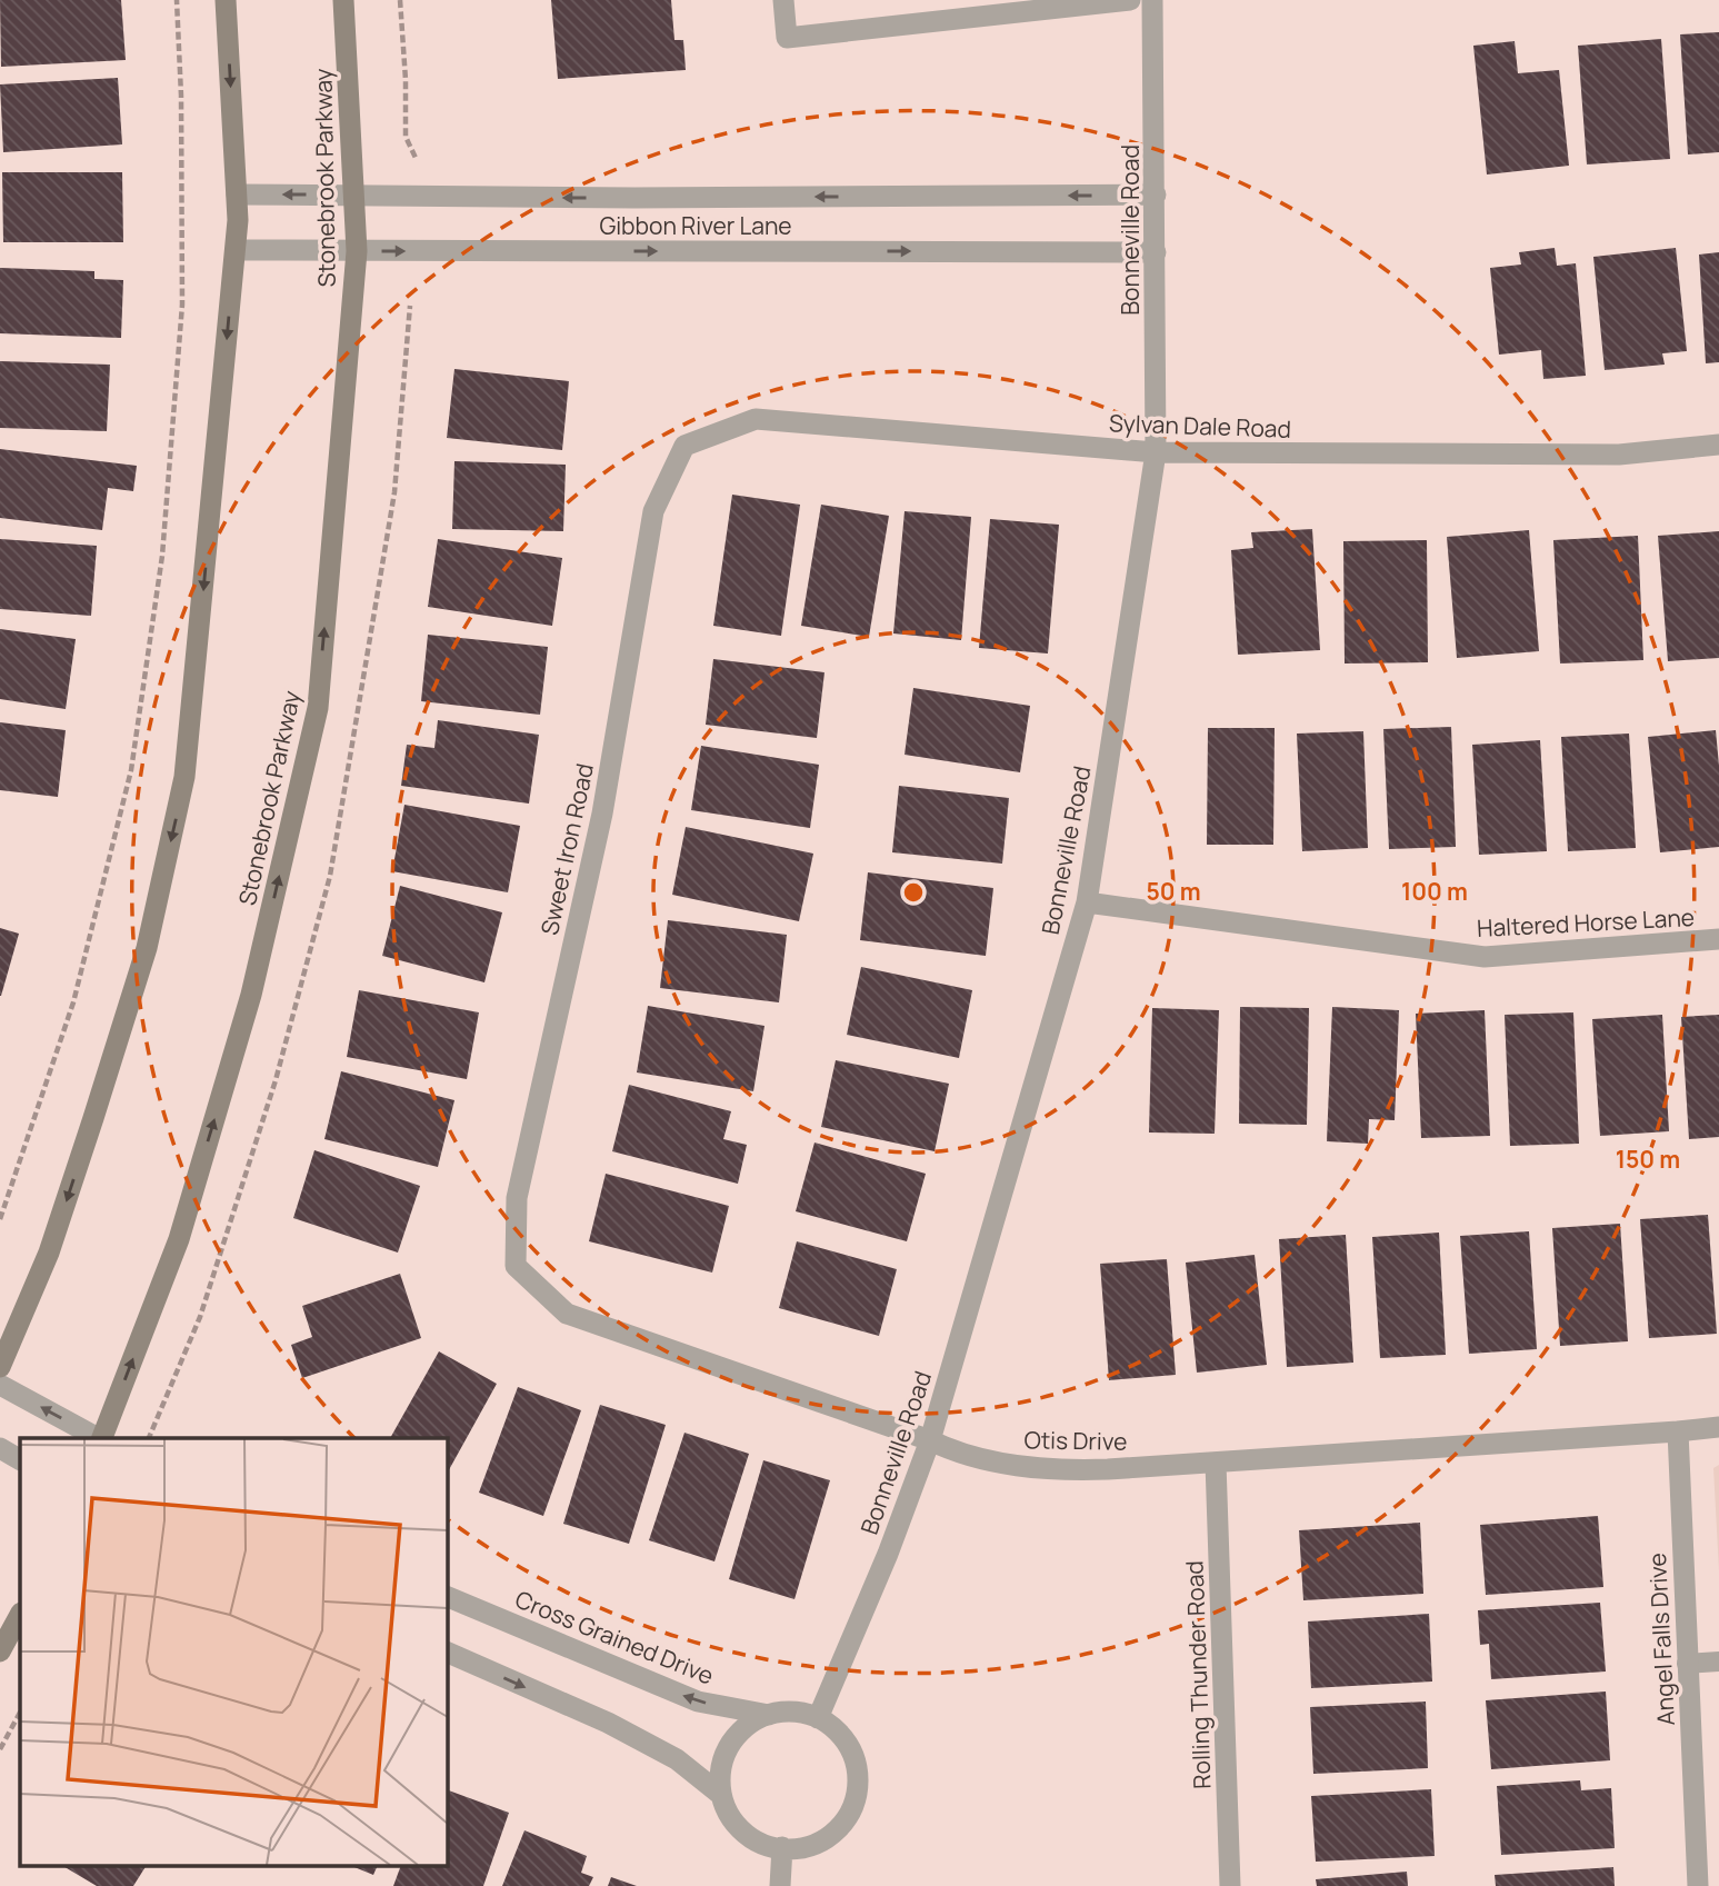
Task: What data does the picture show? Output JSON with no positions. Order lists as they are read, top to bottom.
{
  "streets": {
    "main road": ["Stonebrook Parkway"],
    "street": [
      "Gibbon River Lane",
      "Bonneville Road",
      "Sylvan Dale Road",
      "Sweet Iron Road",
      "Haltered Horse Lane",
      "Otis Drive",
      "Cross Grained Drive",
      "Angel Falls Drive",
      "Rolling Thunder Road"
    ]
  },
  "crossings": [
    ["Stonebrook Parkway", "Gibbon River Lane"],
    ["Gibbon River Lane", "Bonneville Road"],
    ["Bonneville Road", "Sylvan Dale Road"],
    ["Bonneville Road", "Haltered Horse Lane"],
    ["Bonneville Road", "Otis Drive"],
    ["Bonneville Road", "Cross Grained Drive"],
    ["Sylvan Dale Road", "Sweet Iron Road"],
    ["Sweet Iron Road", "Otis Drive"],
    ["Otis Drive", "Angel Falls Drive"],
    ["Otis Drive", "Rolling Thunder Road"]
  ],
  "rings": ["50 m", "100 m", "150 m"]
}
